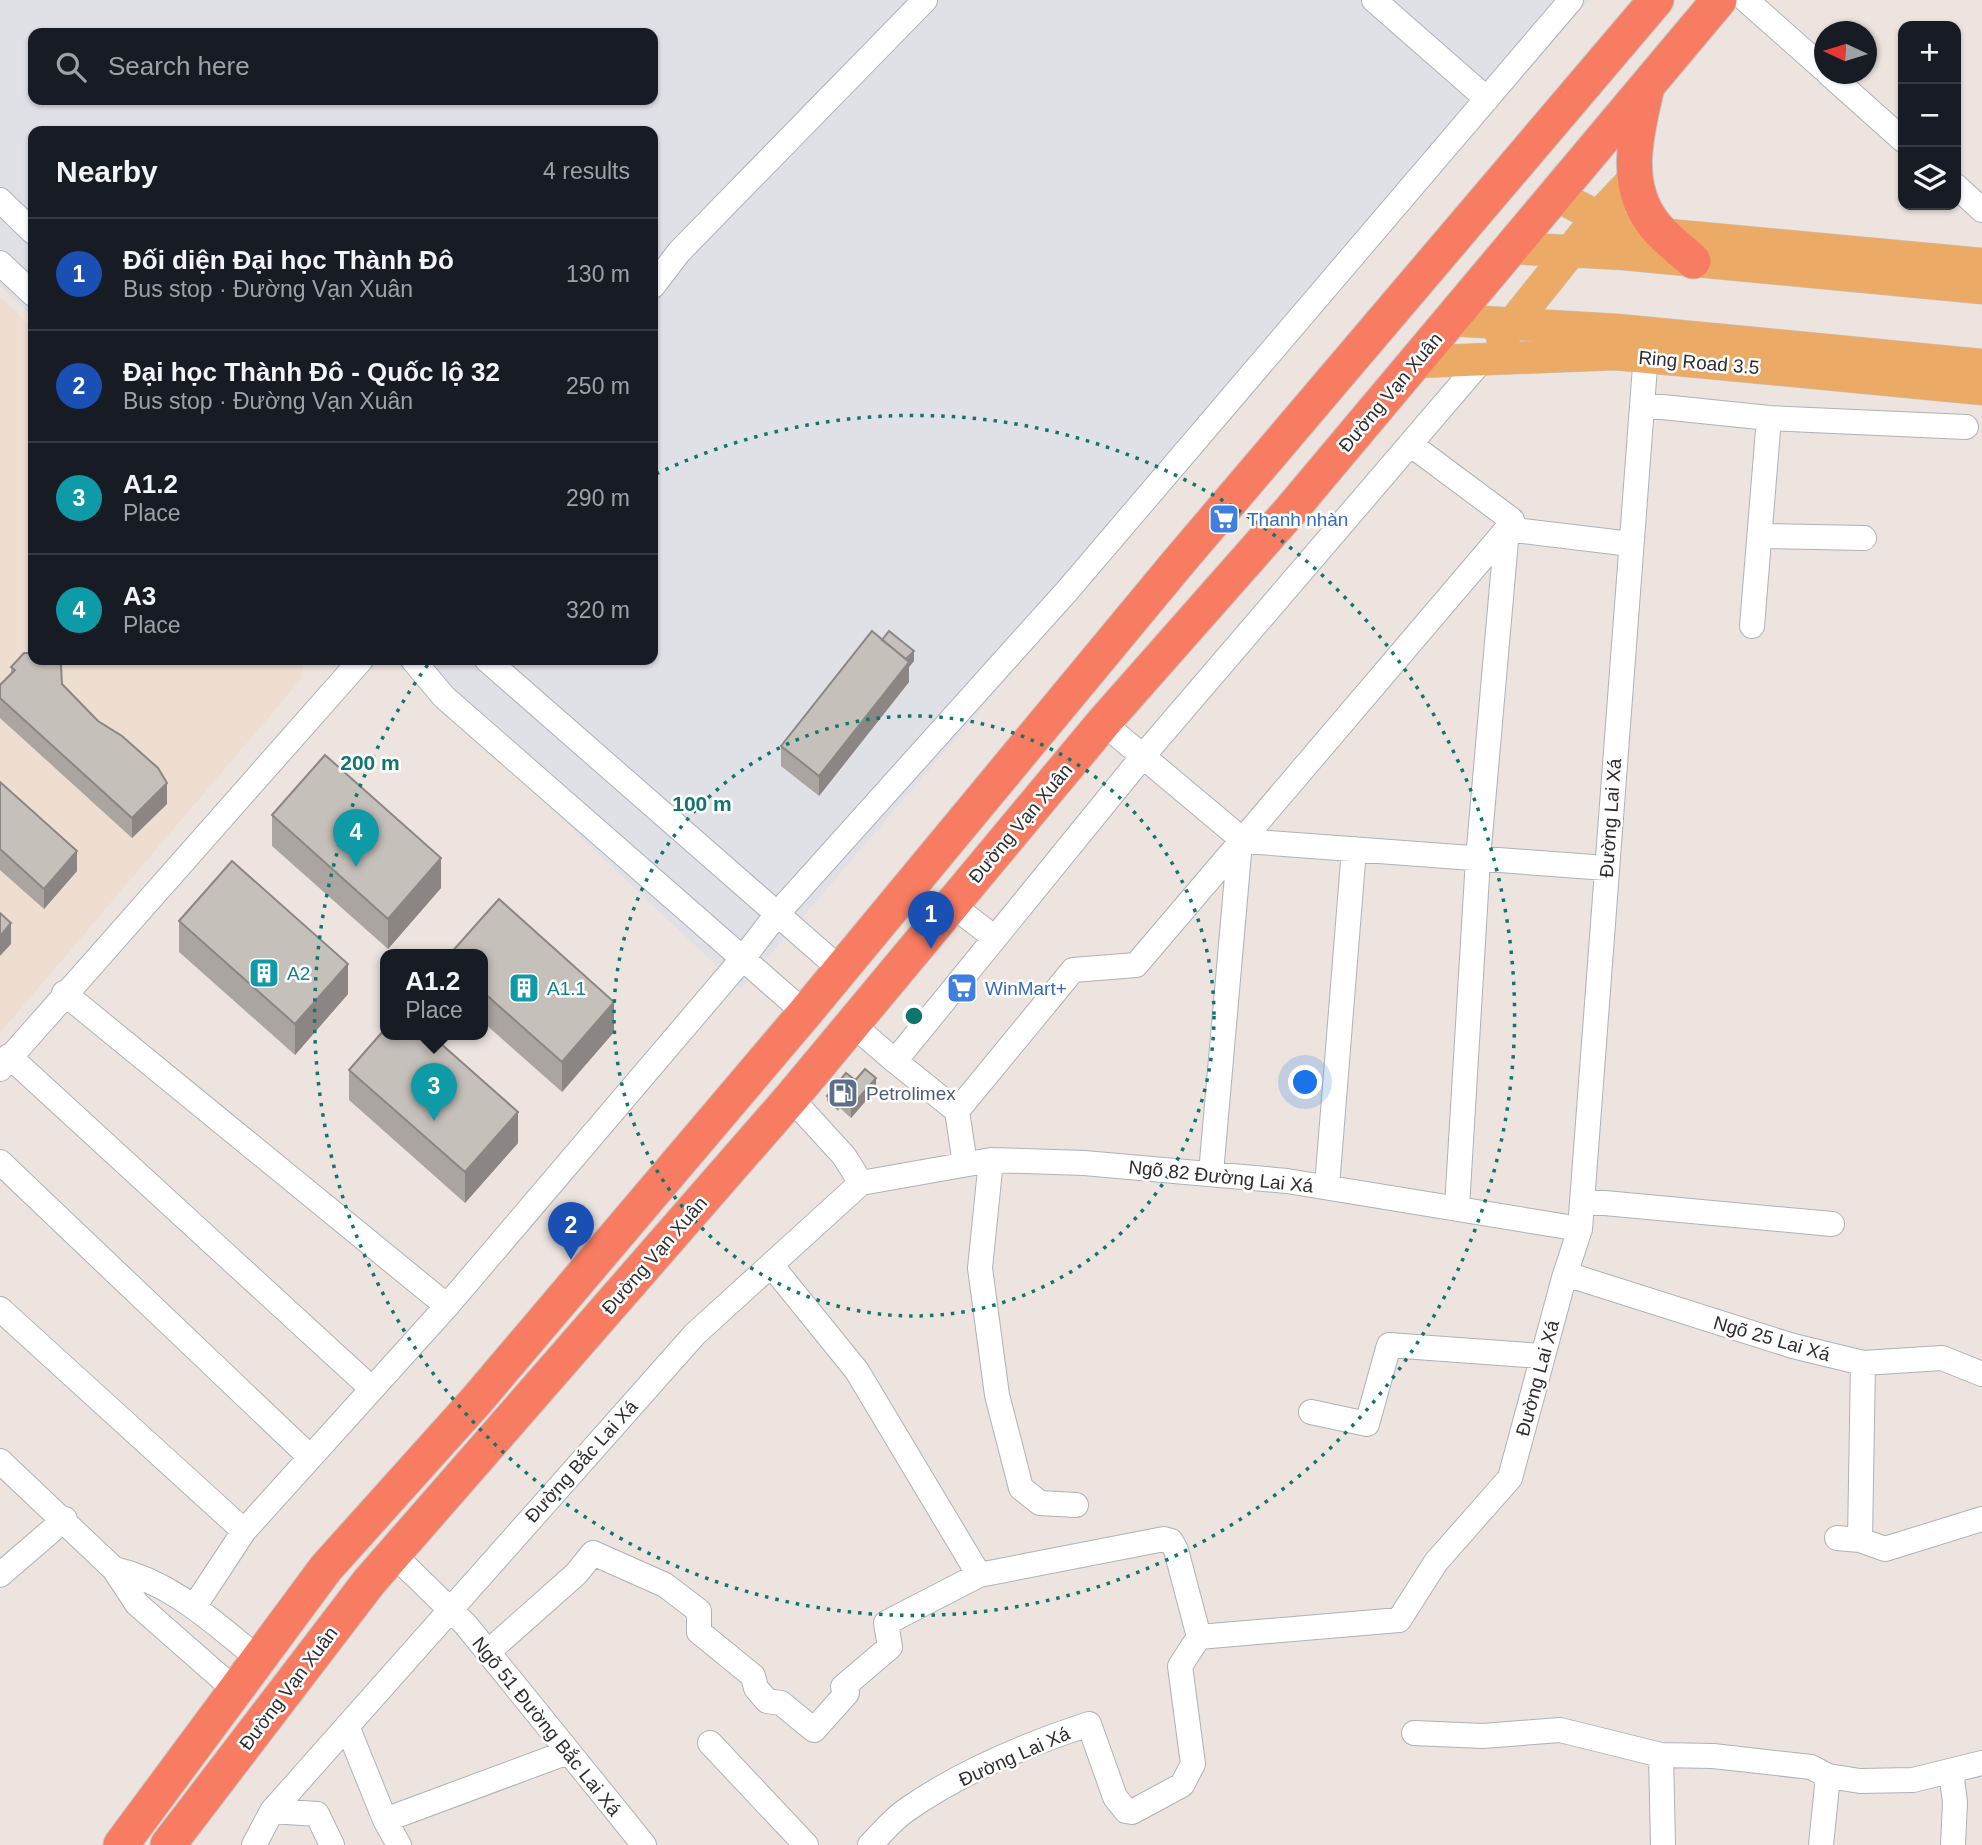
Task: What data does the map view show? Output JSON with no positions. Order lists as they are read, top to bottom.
{
  "streets": {
    "highway": ["Đường Vạn Xuân"],
    "main road": ["Ring Road 3.5"],
    "street": [
      "Đường Lai Xá",
      "Ngõ 82 Đường Lai Xá",
      "Ngõ 25 Lai Xá",
      "Đường Bắc Lai Xá",
      "Ngõ 51 Đường Bắc Lai Xá"
    ]
  },
  "crossings": [
    ["Ring Road 3.5", "Đường Vạn Xuân"],
    ["Ring Road 3.5", "Đường Lai Xá"],
    ["Đường Vạn Xuân", "Ngõ 51 Đường Bắc Lai Xá"],
    ["Đường Lai Xá", "Ngõ 82 Đường Lai Xá"],
    ["Đường Lai Xá", "Ngõ 25 Lai Xá"],
    ["Ngõ 82 Đường Lai Xá", "Đường Bắc Lai Xá"],
    ["Đường Bắc Lai Xá", "Ngõ 51 Đường Bắc Lai Xá"]
  ],
  "places": {
    "supermarket": ["Thanh nhàn", "WinMart+"],
    "building": ["A2", "A1.1"],
    "fuel station": ["Petrolimex"]
  },
  "north": "left",
  "page": {
    "map_buttons": ["+", "−"],
    "search": "Search here",
    "heading": ["Nearby", "4 results"],
    "list": [
      {
        "mark": "1",
        "name": "Đối diện Đại học Thành Đô",
        "note": "Bus stop · Đường Vạn Xuân",
        "value": "130 m"
      },
      {
        "mark": "2",
        "name": "Đại học Thành Đô - Quốc lộ 32",
        "note": "Bus stop · Đường Vạn Xuân",
        "value": "250 m"
      },
      {
        "mark": "3",
        "name": "A1.2",
        "note": "Place",
        "value": "290 m"
      },
      {
        "mark": "4",
        "name": "A3",
        "note": "Place",
        "value": "320 m"
      }
    ],
    "pins": [
      "4",
      "1",
      "3",
      "2"
    ],
    "popup": ["A1.2", "Place"]
  },
  "rings": ["200 m", "100 m"]
}
